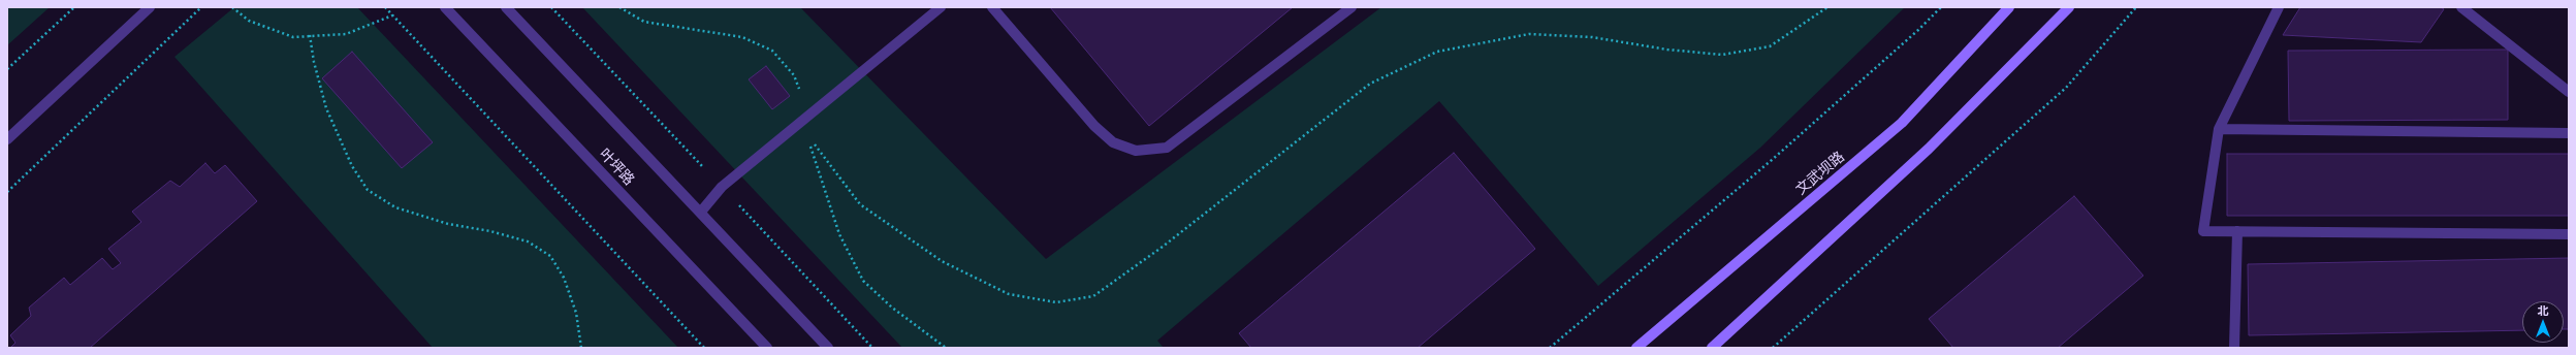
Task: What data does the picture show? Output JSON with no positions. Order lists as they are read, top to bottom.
{
  "streets": {
    "main road": ["文武坝路"],
    "street": ["叶坪路"]
  },
  "north": "top"
}
